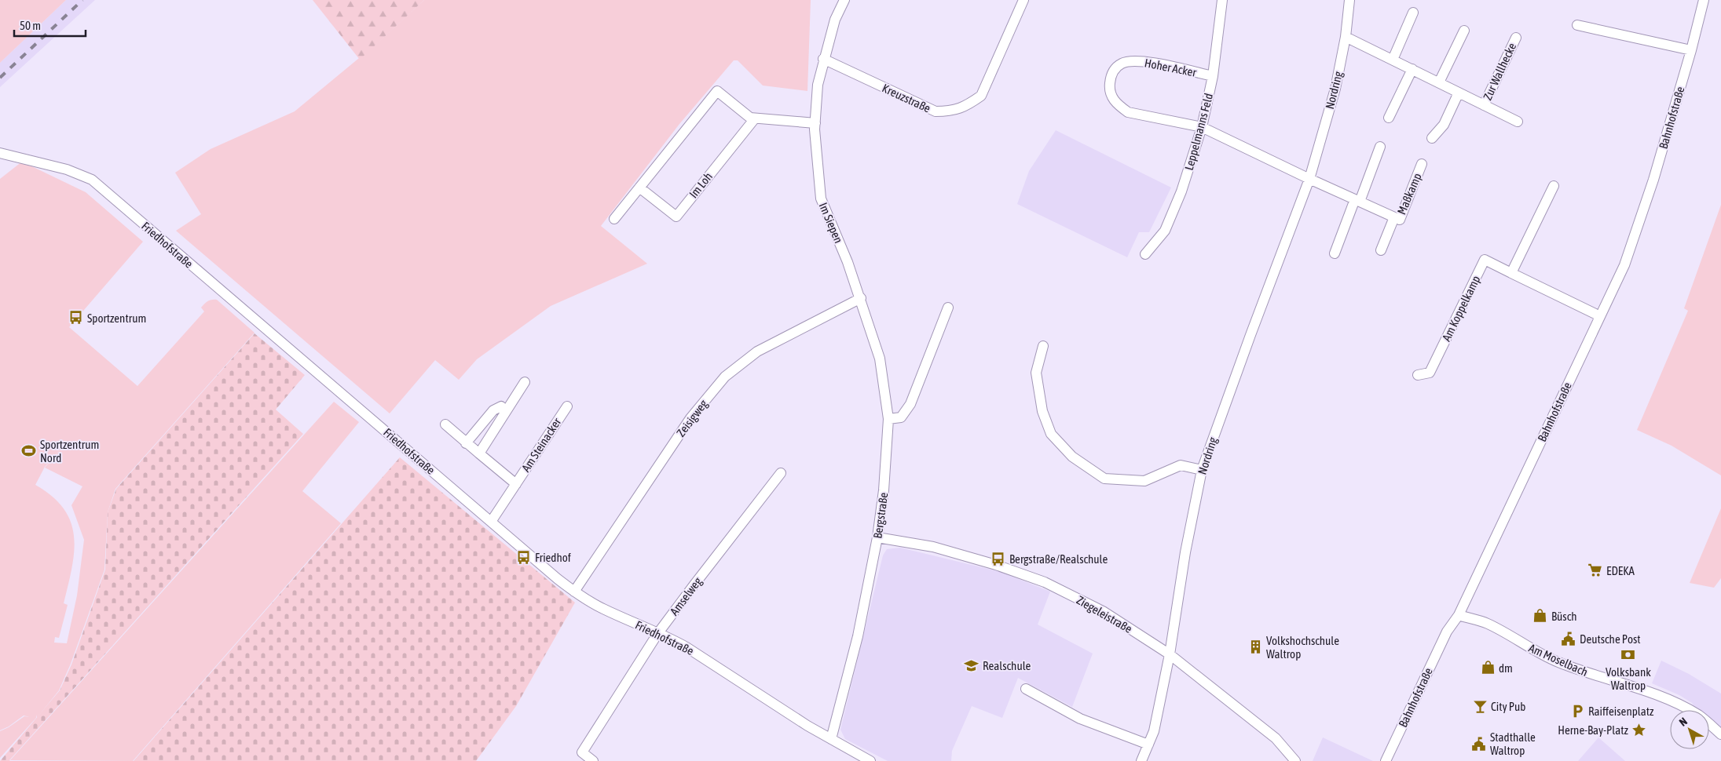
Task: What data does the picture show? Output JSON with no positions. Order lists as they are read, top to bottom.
{
  "streets": {
    "street": [
      "Hoher Acker",
      "Zur Wallhecke",
      "Nordring",
      "Kreuzstraße",
      "Bahnhofstraße",
      "Leppelmanns Feld",
      "Im Loh",
      "Maßkamp",
      "Im Siepen",
      "Friedhofstraße",
      "Am Koppelkamp",
      "Zeisigweg",
      "Am Steinacker",
      "Bergstraße",
      "Amselweg",
      "Ziegeleistraße",
      "Am Moselbach"
    ]
  },
  "crossings": [
    ["Hoher Acker", "Leppelmanns Feld"],
    ["Zur Wallhecke", "Nordring"],
    ["Nordring", "Maßkamp"],
    ["Nordring", "Ziegeleistraße"],
    ["Kreuzstraße", "Im Siepen"],
    ["Bahnhofstraße", "Am Koppelkamp"],
    ["Bahnhofstraße", "Am Moselbach"],
    ["Im Siepen", "Zeisigweg"],
    ["Im Siepen", "Bergstraße"],
    ["Friedhofstraße", "Zeisigweg"],
    ["Friedhofstraße", "Am Steinacker"],
    ["Friedhofstraße", "Bergstraße"],
    ["Friedhofstraße", "Amselweg"],
    ["Bergstraße", "Ziegeleistraße"]
  ],
  "places": {
    "bus stop": ["Sportzentrum", "Friedhof", "Bergstraße/Realschule"],
    "sports": ["Sportzentrum Nord"],
    "supermarket": ["EDEKA"],
    "shop": ["Büsch", "dm"],
    "public building": ["Deutsche Post", "Stadthalle Waltrop"],
    "building": ["Volkshochschule Waltrop"],
    "bank": ["Volksbank Waltrop"],
    "school or university": ["Realschule"],
    "bar": ["City Pub"],
    "parking": ["Raiffeisenplatz"],
    "place": ["Herne-Bay-Platz"]
  },
  "scale_bar": "50 m",
  "north": "top left"
}
